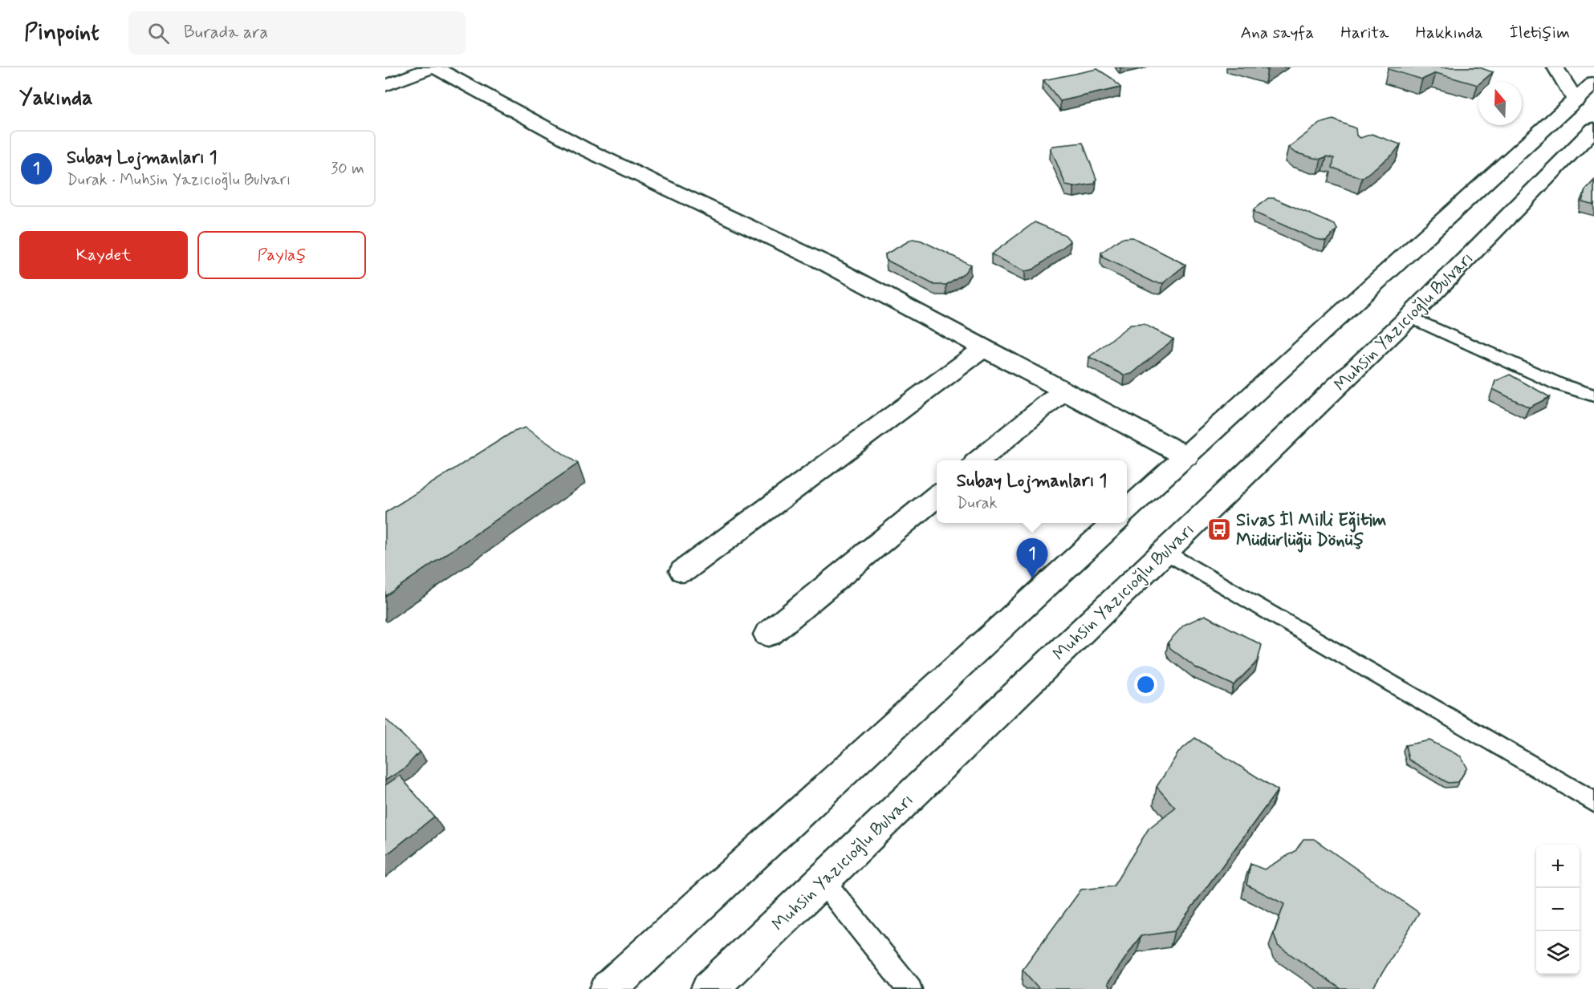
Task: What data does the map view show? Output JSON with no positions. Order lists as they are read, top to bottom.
{
  "streets": {
    "main road": ["Muhsin Yazıcıoğlu Bulvarı"]
  },
  "places": {
    "bus stop": ["Sivas İl Milli Eğitim Müdürlüğü Dönüş"]
  },
  "north": "top",
  "page": {
    "header": "Pinpoint",
    "search": "Burada ara",
    "nav": [
      "Ana sayfa",
      "Harita",
      "Hakkında",
      "İletişim"
    ],
    "heading": "Yakında",
    "list": [
      {
        "mark": "1",
        "name": "Subay Lojmanları 1",
        "note": "Durak · Muhsin Yazıcıoğlu Bulvarı",
        "value": "30 m"
      }
    ],
    "buttons": ["Kaydet", "Paylaş"],
    "popup": ["Subay Lojmanları 1", "Durak"],
    "pins": "1",
    "map_buttons": ["+", "−"]
  }
}
